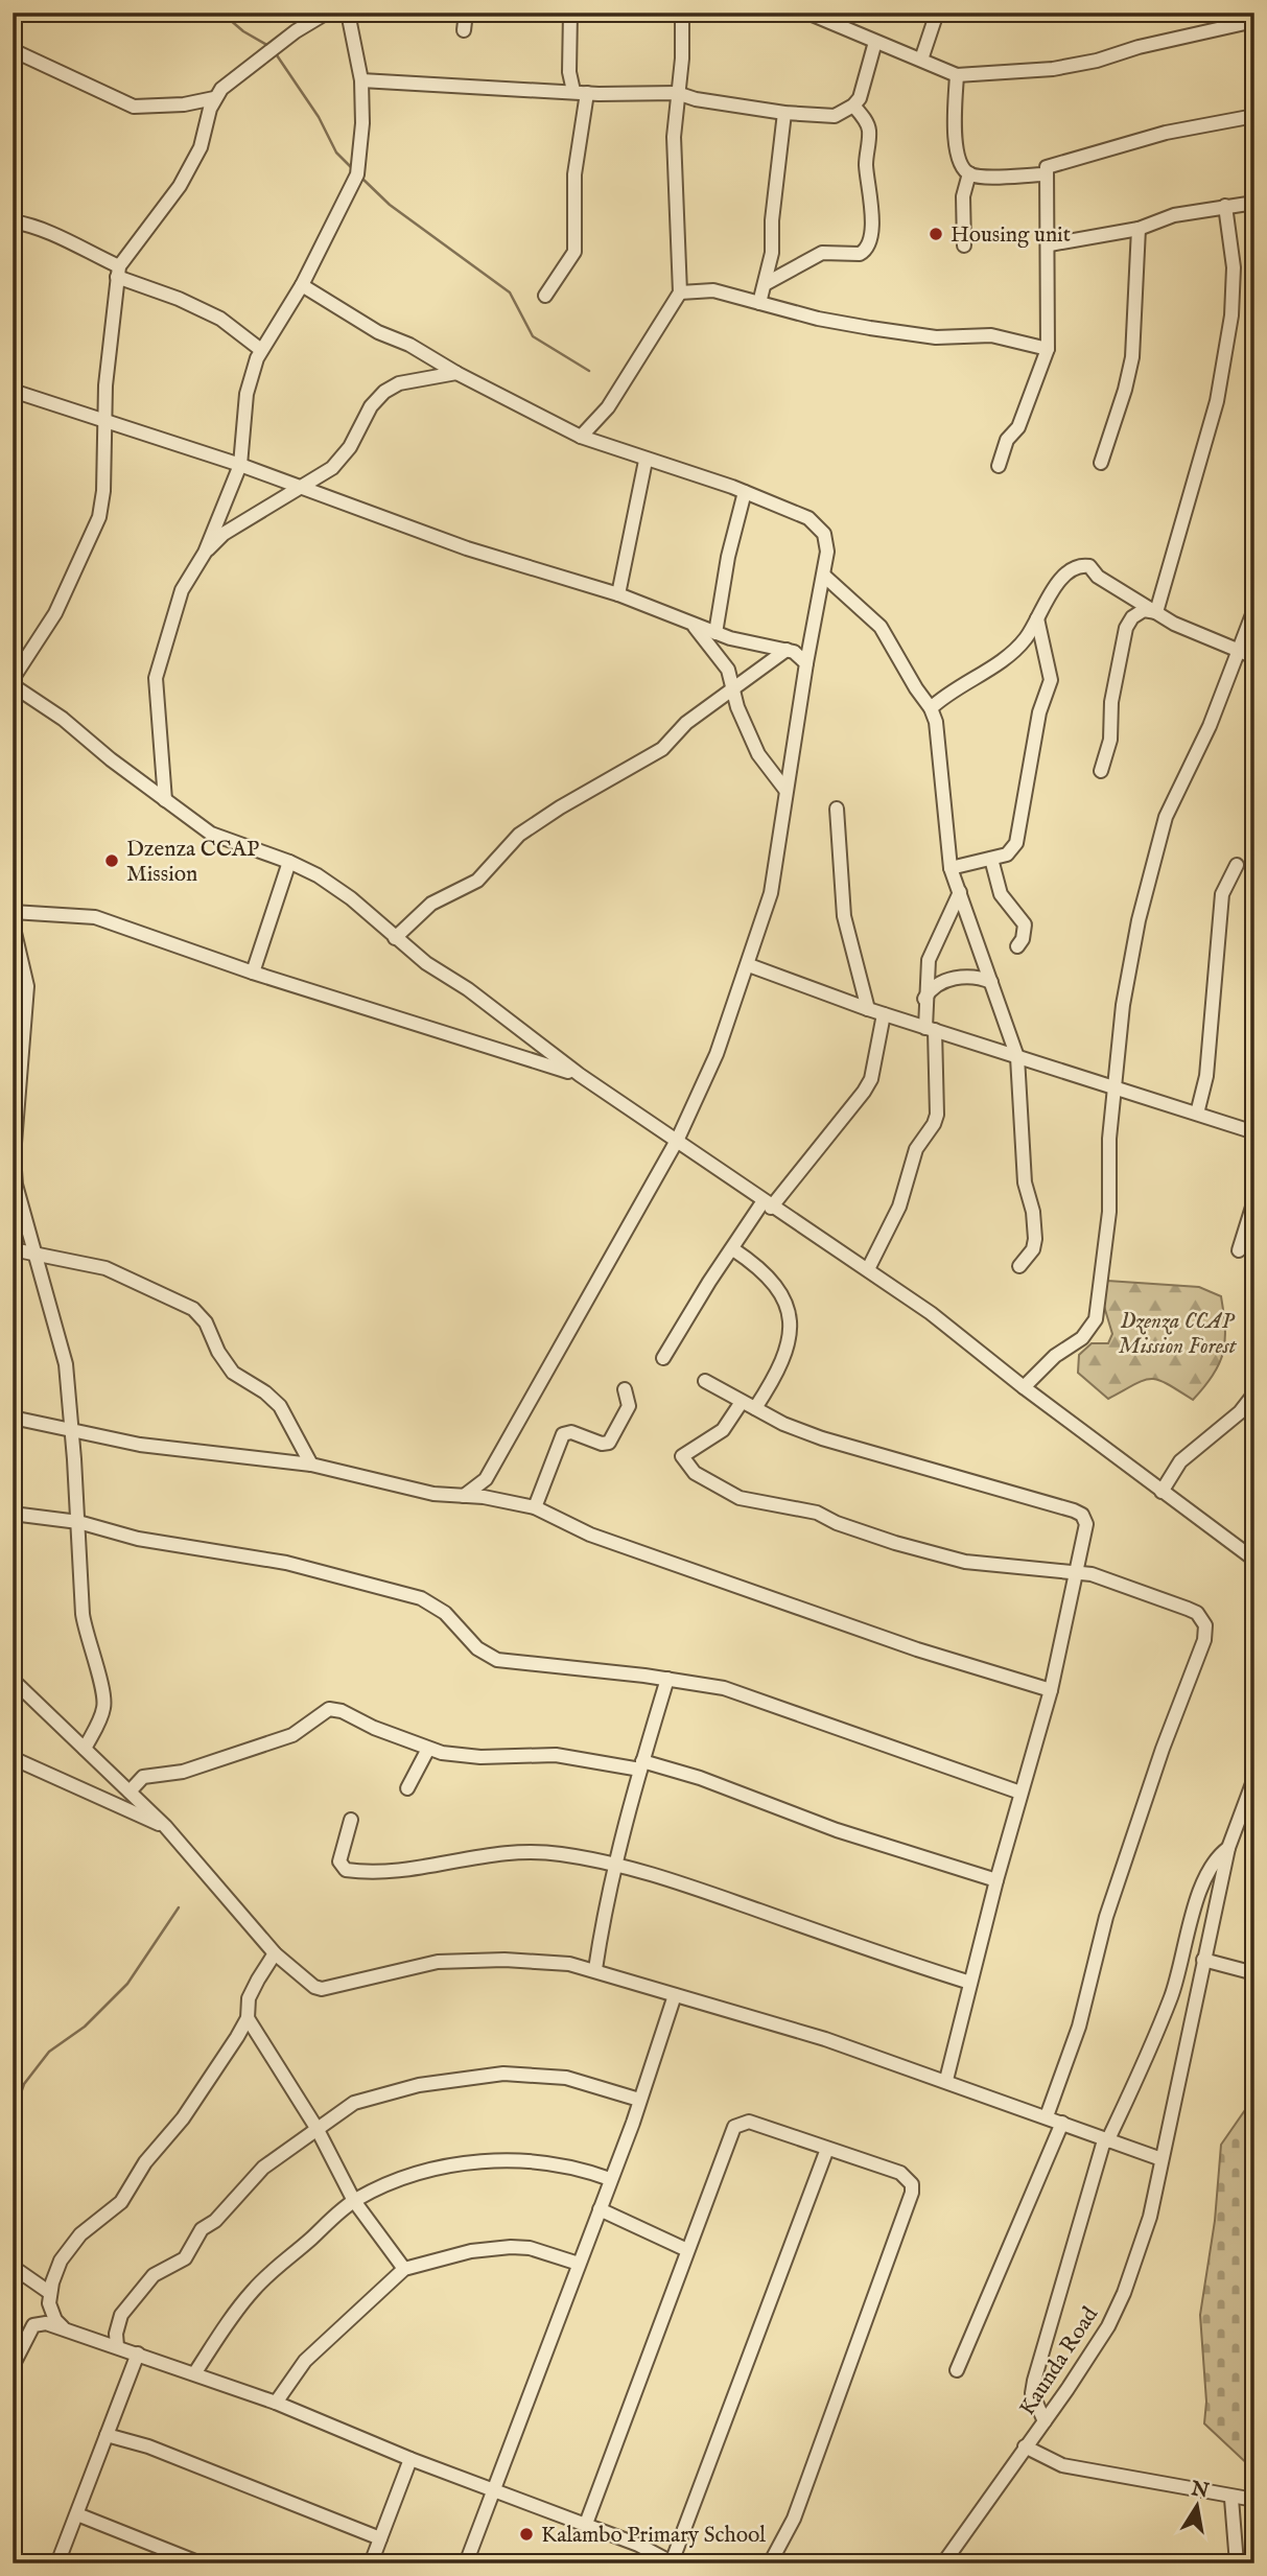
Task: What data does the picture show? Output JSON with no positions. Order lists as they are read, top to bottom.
{
  "streets": {
    "street": ["Kaunda Road"]
  },
  "parks": ["Dzenza CCAP Mission Forest"],
  "places": ["Housing unit", "Dzenza CCAP Mission", "Kalambo Primary School"],
  "north": "top"
}
